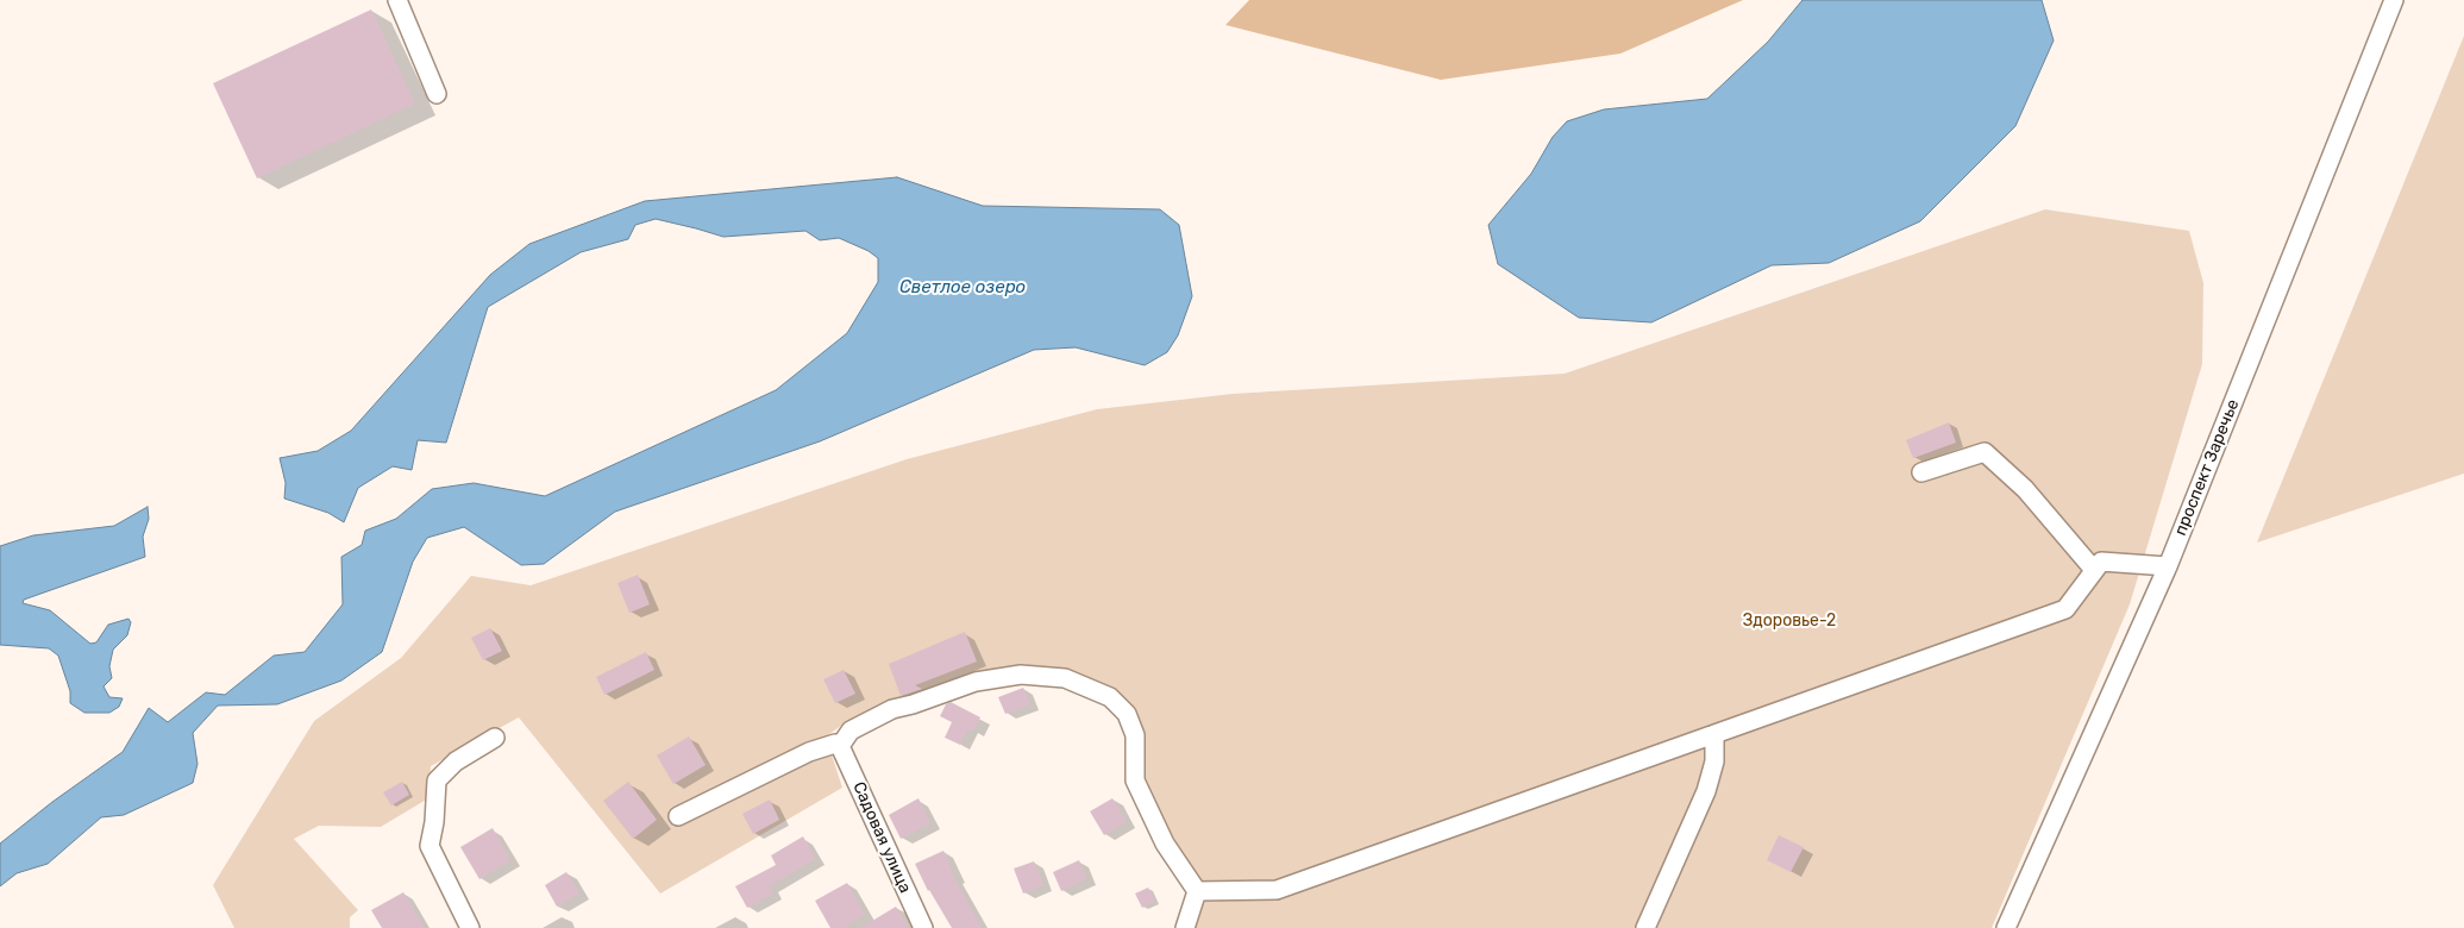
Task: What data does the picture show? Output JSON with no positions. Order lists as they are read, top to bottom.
{
  "streets": {
    "street": ["проспект Заречье", "Садовая улица"]
  },
  "water": ["Светлое озеро"],
  "parks": ["Здоровье-2"]
}
